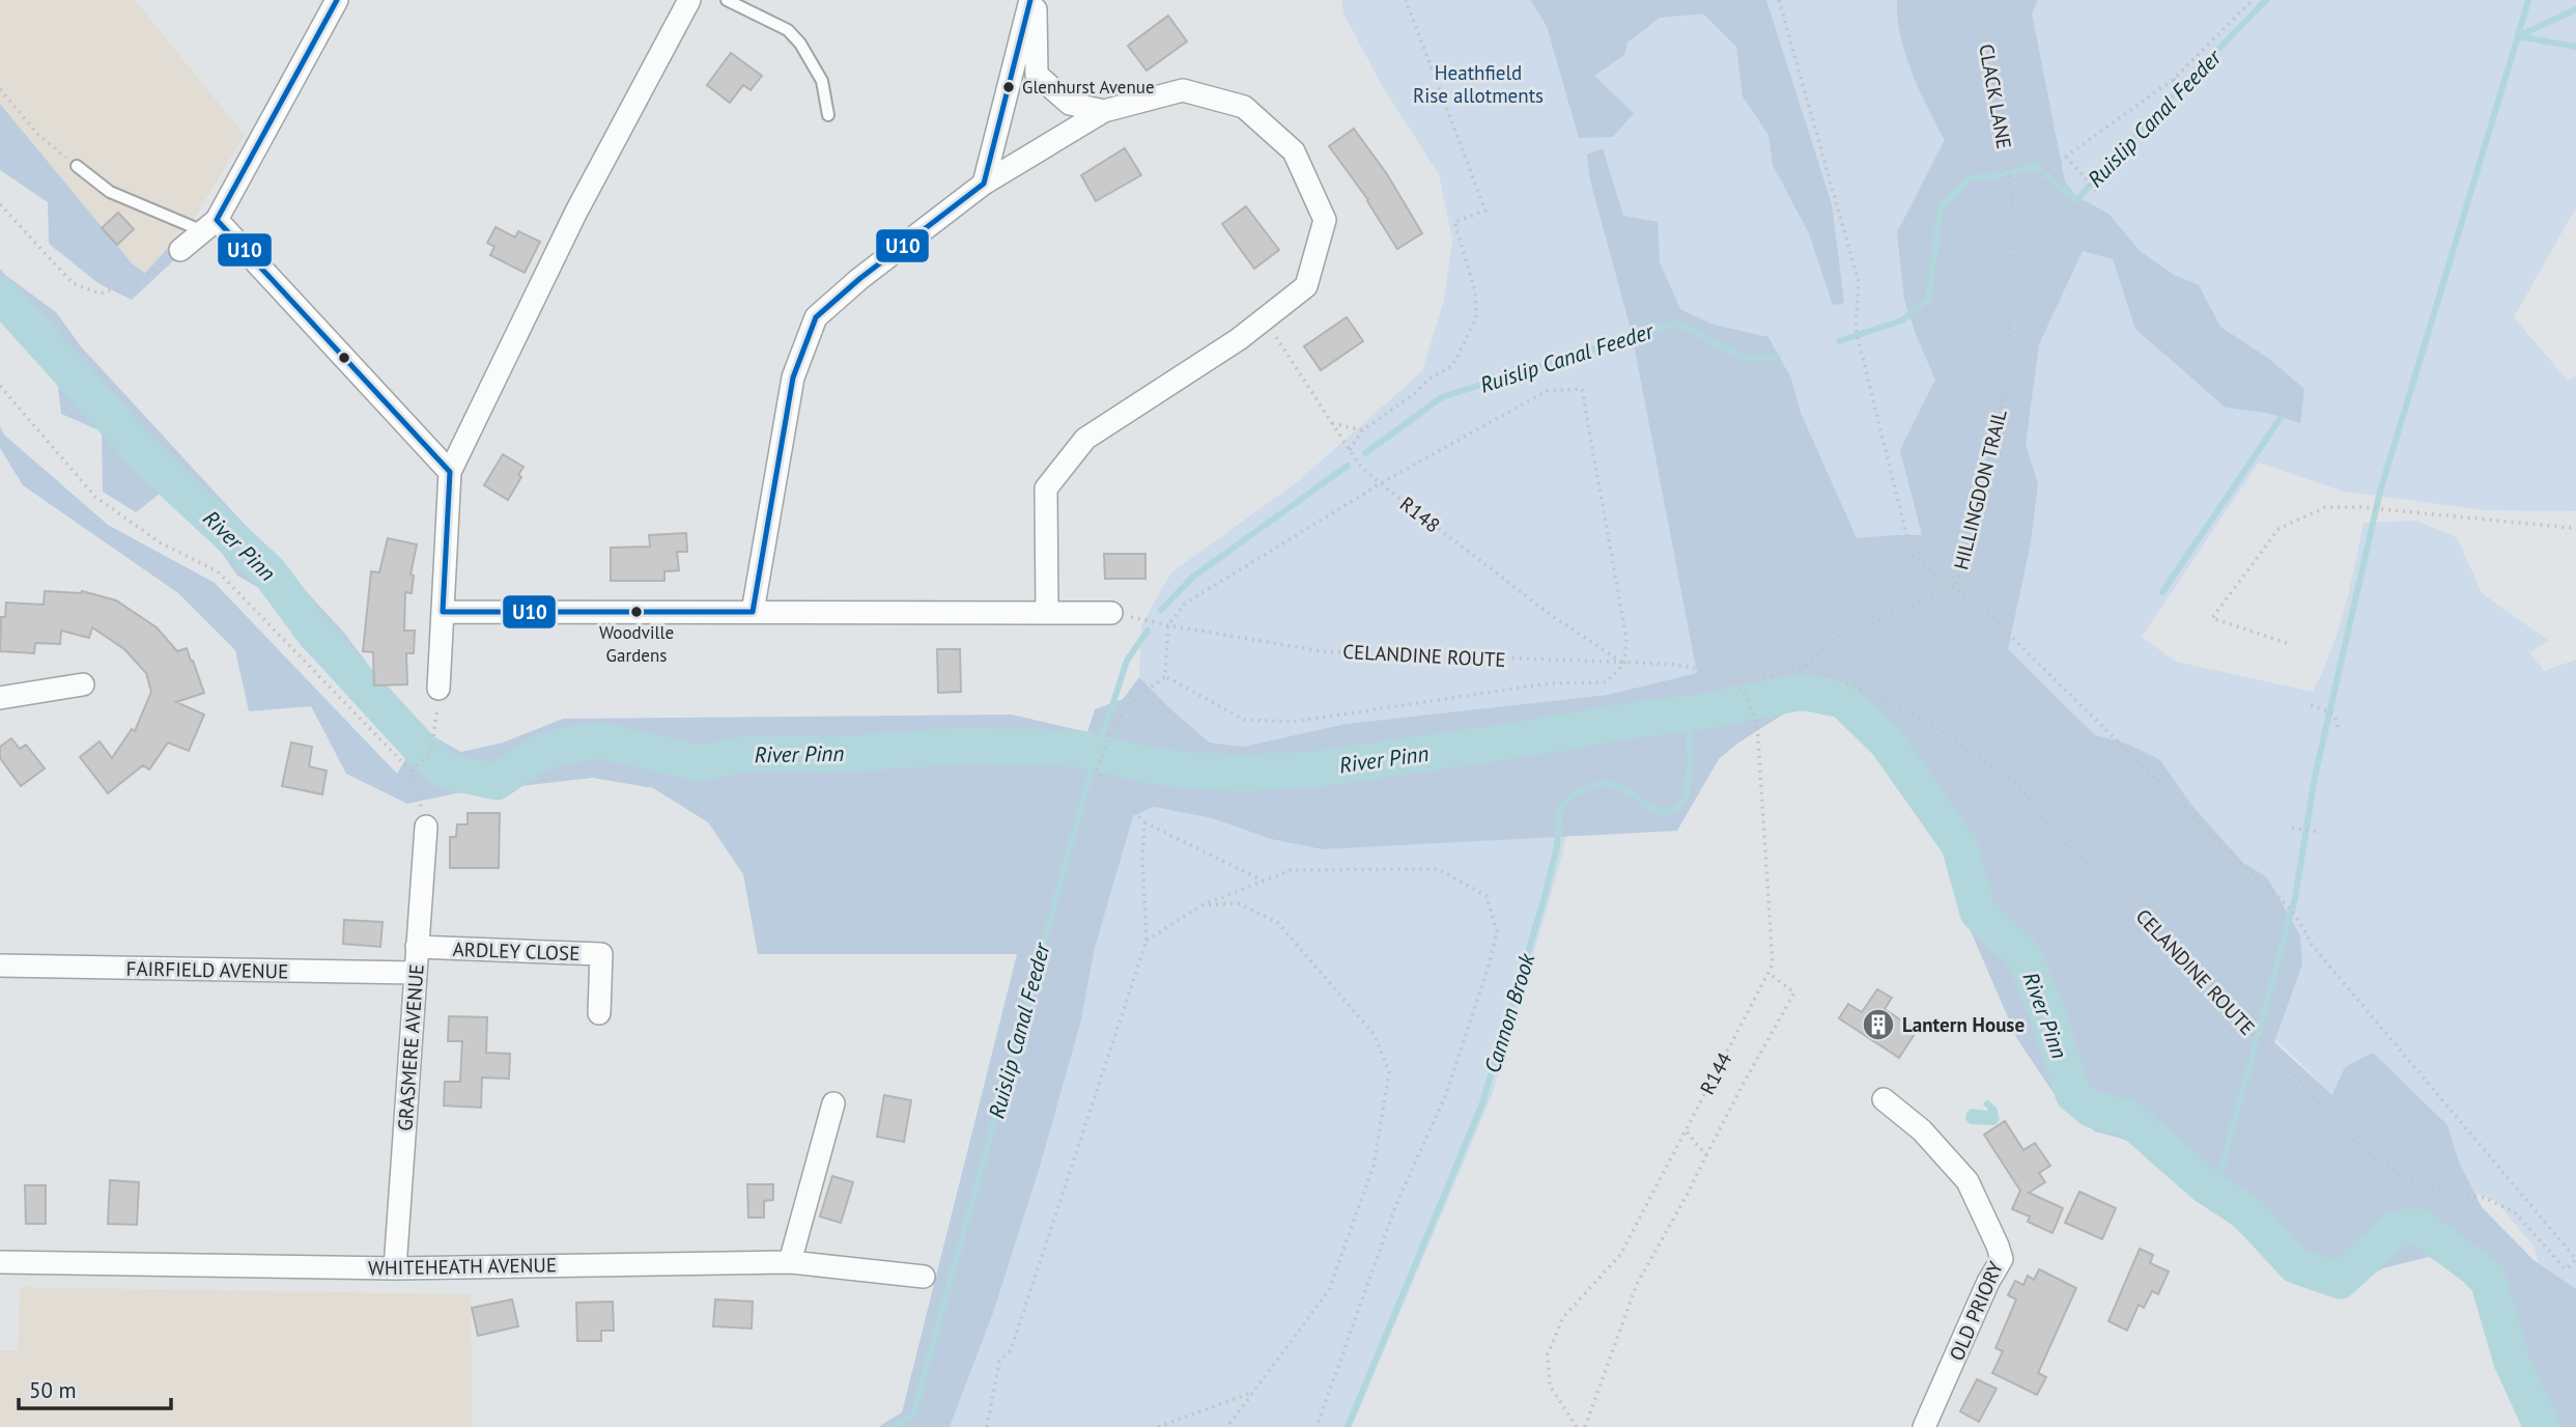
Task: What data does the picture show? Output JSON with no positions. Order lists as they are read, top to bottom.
{
  "streets": {
    "street": [
      "ARDLEY CLOSE",
      "FAIRFIELD AVENUE",
      "GRASMERE AVENUE",
      "WHITEHEATH AVENUE",
      "OLD PRIORY"
    ],
    "path": [
      "CLACK LANE",
      "HILLINGDON TRAIL",
      "R148",
      "CELANDINE ROUTE",
      "R144"
    ]
  },
  "crossings": [
    ["CLACK LANE", "HILLINGDON TRAIL"],
    ["HILLINGDON TRAIL", "CELANDINE ROUTE"],
    ["R148", "CELANDINE ROUTE"],
    ["CELANDINE ROUTE", "R144"],
    ["ARDLEY CLOSE", "GRASMERE AVENUE"],
    ["FAIRFIELD AVENUE", "GRASMERE AVENUE"],
    ["GRASMERE AVENUE", "WHITEHEATH AVENUE"]
  ],
  "water": ["Ruislip Canal Feeder", "River Pinn", "Cannon Brook"],
  "parks": ["Heathfield Rise allotments"],
  "places": {
    "other": ["Glenhurst Avenue", "Woodville Gardens"],
    "building": ["Lantern House"]
  },
  "lines": ["transit line U10"],
  "scale_bar": "50 m"
}
